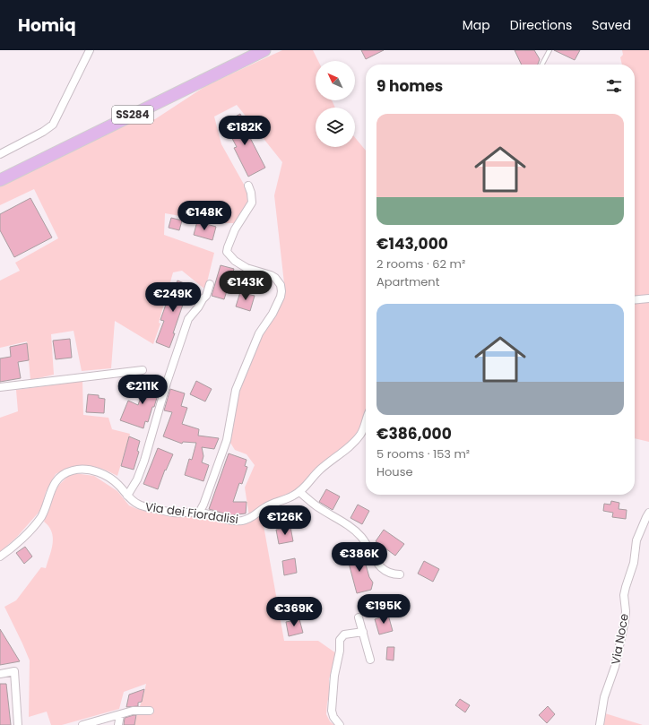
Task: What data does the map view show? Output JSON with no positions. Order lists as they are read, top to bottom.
{
  "streets": {
    "main road": ["SS284"],
    "street": ["Via dei Fiordalisi", "Via Noce"]
  },
  "north": "top left",
  "page": {
    "header": "Homiq",
    "nav": ["Map", "Directions", "Saved"],
    "heading": "9 homes",
    "list": [
      {
        "name": "€143,000",
        "note": "2 rooms · 62 m² · Apartment"
      },
      {
        "name": "€386,000",
        "note": "5 rooms · 153 m² · House"
      }
    ],
    "price": [
      "€182K",
      "€148K",
      "€143K",
      "€249K",
      "€211K",
      "€126K",
      "€386K",
      "€195K",
      "€369K"
    ]
  }
}
